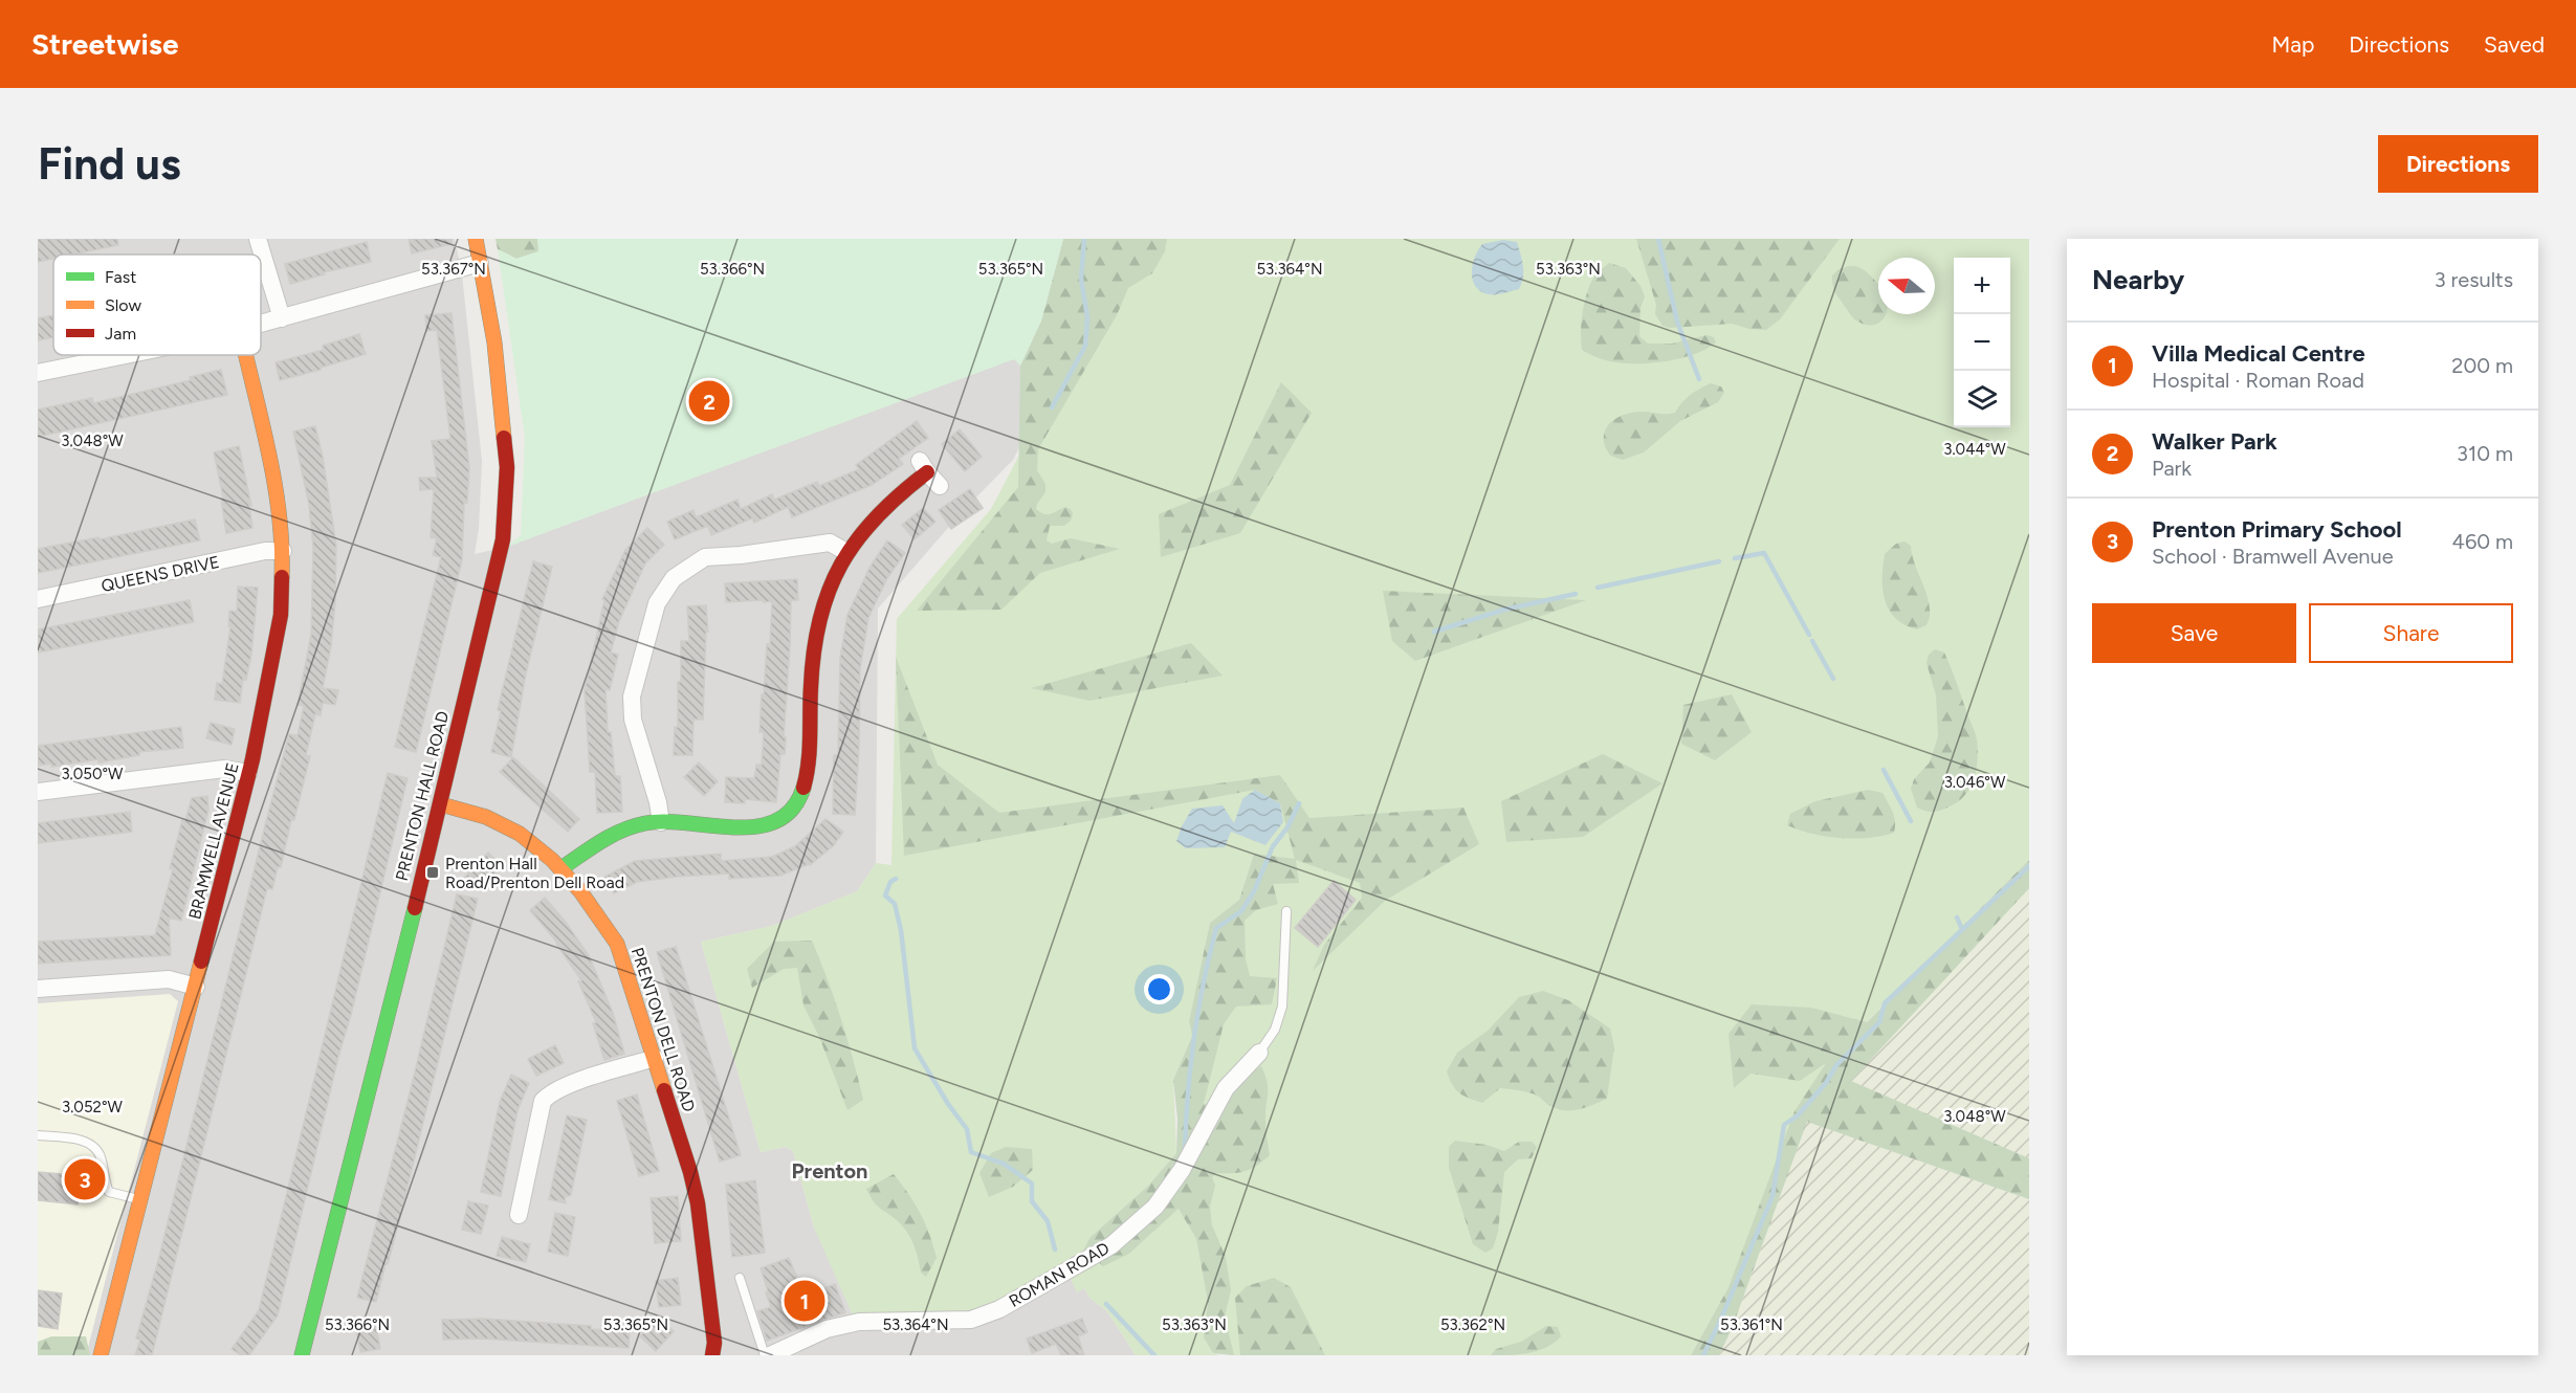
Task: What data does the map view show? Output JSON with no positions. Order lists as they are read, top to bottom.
{
  "streets": {
    "street": [
      "QUEENS DRIVE",
      "PRENTON HALL ROAD",
      "BRAMWELL AVENUE",
      "PRENTON DELL ROAD",
      "ROMAN ROAD"
    ]
  },
  "crossings": [
    ["QUEENS DRIVE", "BRAMWELL AVENUE"],
    ["PRENTON HALL ROAD", "PRENTON DELL ROAD"]
  ],
  "districts": ["Prenton"],
  "places": {
    "transit": ["Prenton Hall Road/Prenton Dell Road"]
  },
  "legend": ["Fast", "Slow", "Jam"],
  "north": "left",
  "page": {
    "header": "Streetwise",
    "nav": ["Map", "Directions", "Saved"],
    "buttons": [
      "Directions",
      ["Save", "Share"]
    ],
    "title": "Find us",
    "heading": ["Nearby", "3 results"],
    "map_buttons": ["+", "−"],
    "list": [
      {
        "mark": "1",
        "name": "Villa Medical Centre",
        "note": "Hospital · Roman Road",
        "value": "200 m"
      },
      {
        "mark": "2",
        "name": "Walker Park",
        "note": "Park",
        "value": "310 m"
      },
      {
        "mark": "3",
        "name": "Prenton Primary School",
        "note": "School · Bramwell Avenue",
        "value": "460 m"
      }
    ],
    "pins": ["2", "3", "1"]
  },
  "coordinates": [
    "53.367°N",
    "53.366°N",
    "53.365°N",
    "53.364°N",
    "53.363°N",
    "3.048°W",
    "3.044°W",
    "3.050°W",
    "3.046°W",
    "3.052°W",
    "53.362°N",
    "53.361°N"
  ]
}
